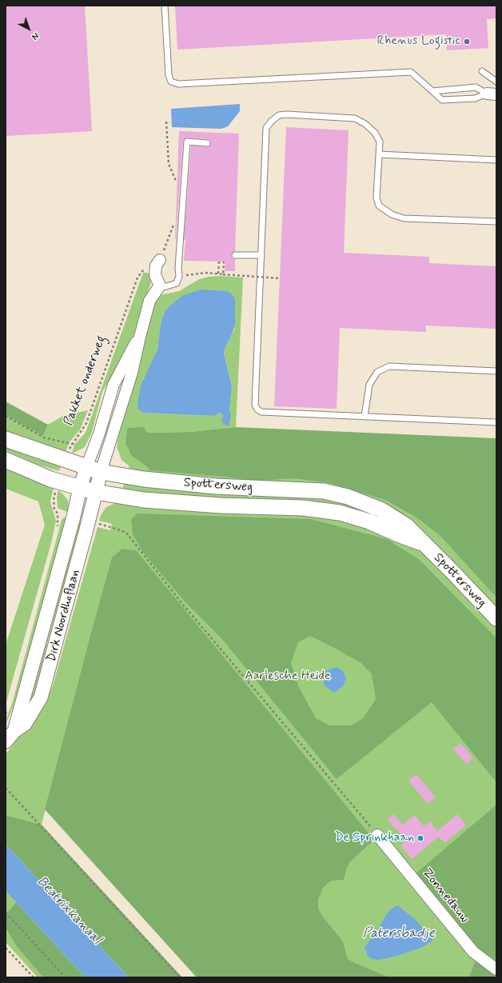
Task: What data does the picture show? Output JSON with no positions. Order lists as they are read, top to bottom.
{
  "streets": {
    "main road": ["Spottersweg"],
    "street": ["Dirk Noordhoflaan", "Zonnedauw"],
    "path": ["Pakket onderweg"]
  },
  "crossings": [
    ["Pakket onderweg", "Spottersweg"],
    ["Spottersweg", "Dirk Noordhoflaan"]
  ],
  "water": ["Beatrixkanaal", "Patersbadje"],
  "parks": ["Aarlesche Heide"],
  "places": ["Rhenus Logistic", "De Sprinkhaan"],
  "north": "bottom right"
}
